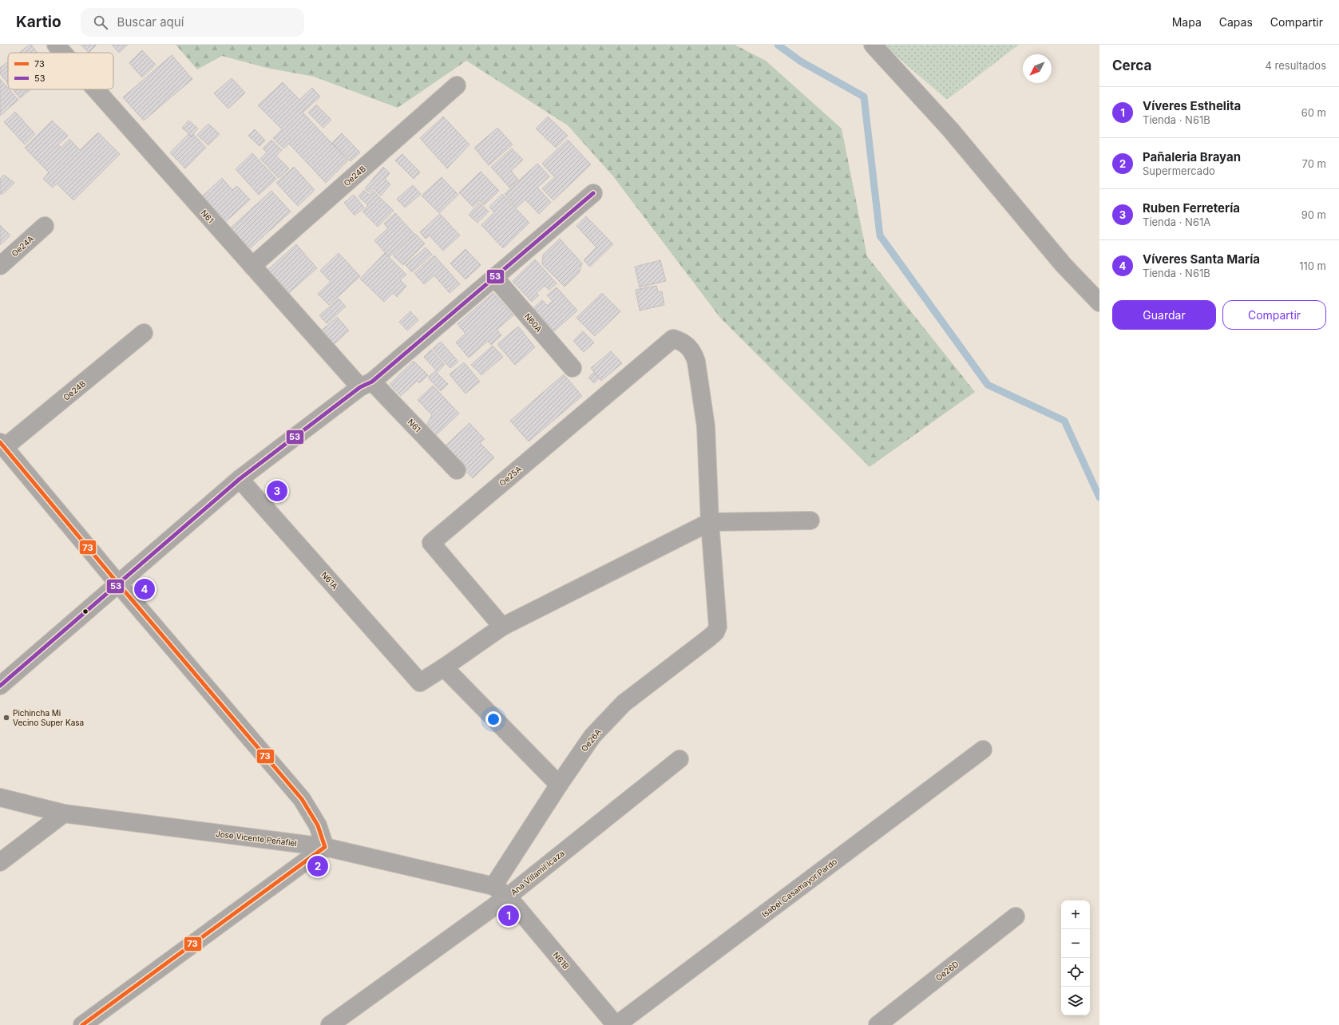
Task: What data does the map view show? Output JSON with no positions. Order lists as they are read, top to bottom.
{
  "streets": {
    "street": [
      "Oe24B",
      "N61",
      "Oe24A",
      "N60A",
      "Oe25A",
      "N61A",
      "Oe26A",
      "Jose Vicente Peñafiel",
      "Ana Villamil Icaza",
      "Isabel Casamayor Pardo",
      "N61B",
      "Oe26D"
    ]
  },
  "crossings": [
    ["Oe24B", "N61"],
    ["Oe25A", "Oe26A"],
    ["Oe26A", "Jose Vicente Peñafiel"],
    ["Jose Vicente Peñafiel", "Ana Villamil Icaza"],
    ["Jose Vicente Peñafiel", "N61B"],
    ["Ana Villamil Icaza", "N61B"],
    ["Isabel Casamayor Pardo", "N61B"]
  ],
  "places": ["Pichincha Mi Vecino Super Kasa"],
  "lines": ["transit line 53", "transit line 73"],
  "legend": ["73", "53"],
  "north": "bottom left",
  "page": {
    "header": "Kartio",
    "search": "Buscar aquí",
    "nav": ["Mapa", "Capas", "Compartir"],
    "heading": ["Cerca", "4 resultados"],
    "list": [
      {
        "mark": "1",
        "name": "Víveres Esthelita",
        "note": "Tienda · N61B",
        "value": "60 m"
      },
      {
        "mark": "2",
        "name": "Pañaleria Brayan",
        "note": "Supermercado",
        "value": "70 m"
      },
      {
        "mark": "3",
        "name": "Ruben Ferretería",
        "note": "Tienda · N61A",
        "value": "90 m"
      },
      {
        "mark": "4",
        "name": "Víveres Santa María",
        "note": "Tienda · N61B",
        "value": "110 m"
      }
    ],
    "buttons": ["Guardar", "Compartir"],
    "pins": [
      "3",
      "4",
      "2",
      "1"
    ],
    "map_buttons": ["+", "−"]
  }
}
